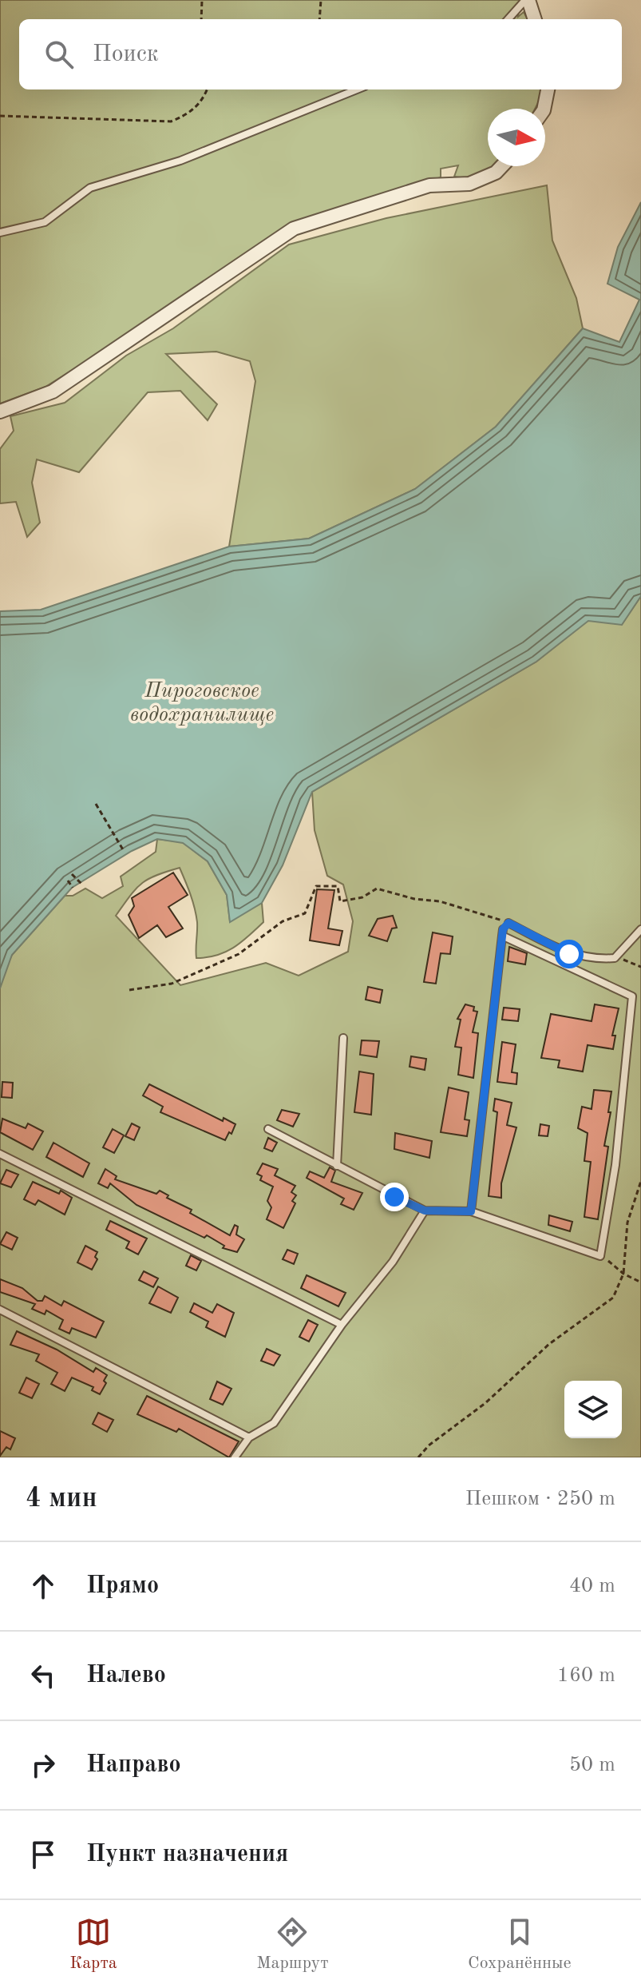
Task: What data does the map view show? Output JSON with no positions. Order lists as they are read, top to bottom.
{
  "water": ["Пироговское водохранилище"],
  "north": "right",
  "page": {
    "search": "Поиск",
    "heading": ["4 мин", "Пешком · 250 m"],
    "list": [
      ["Прямо", "40 m"],
      ["Налево", "160 m"],
      ["Направо", "50 m"],
      "Пункт назначения"
    ],
    "nav": ["Карта", "Маршрут", "Сохранённые"]
  }
}
